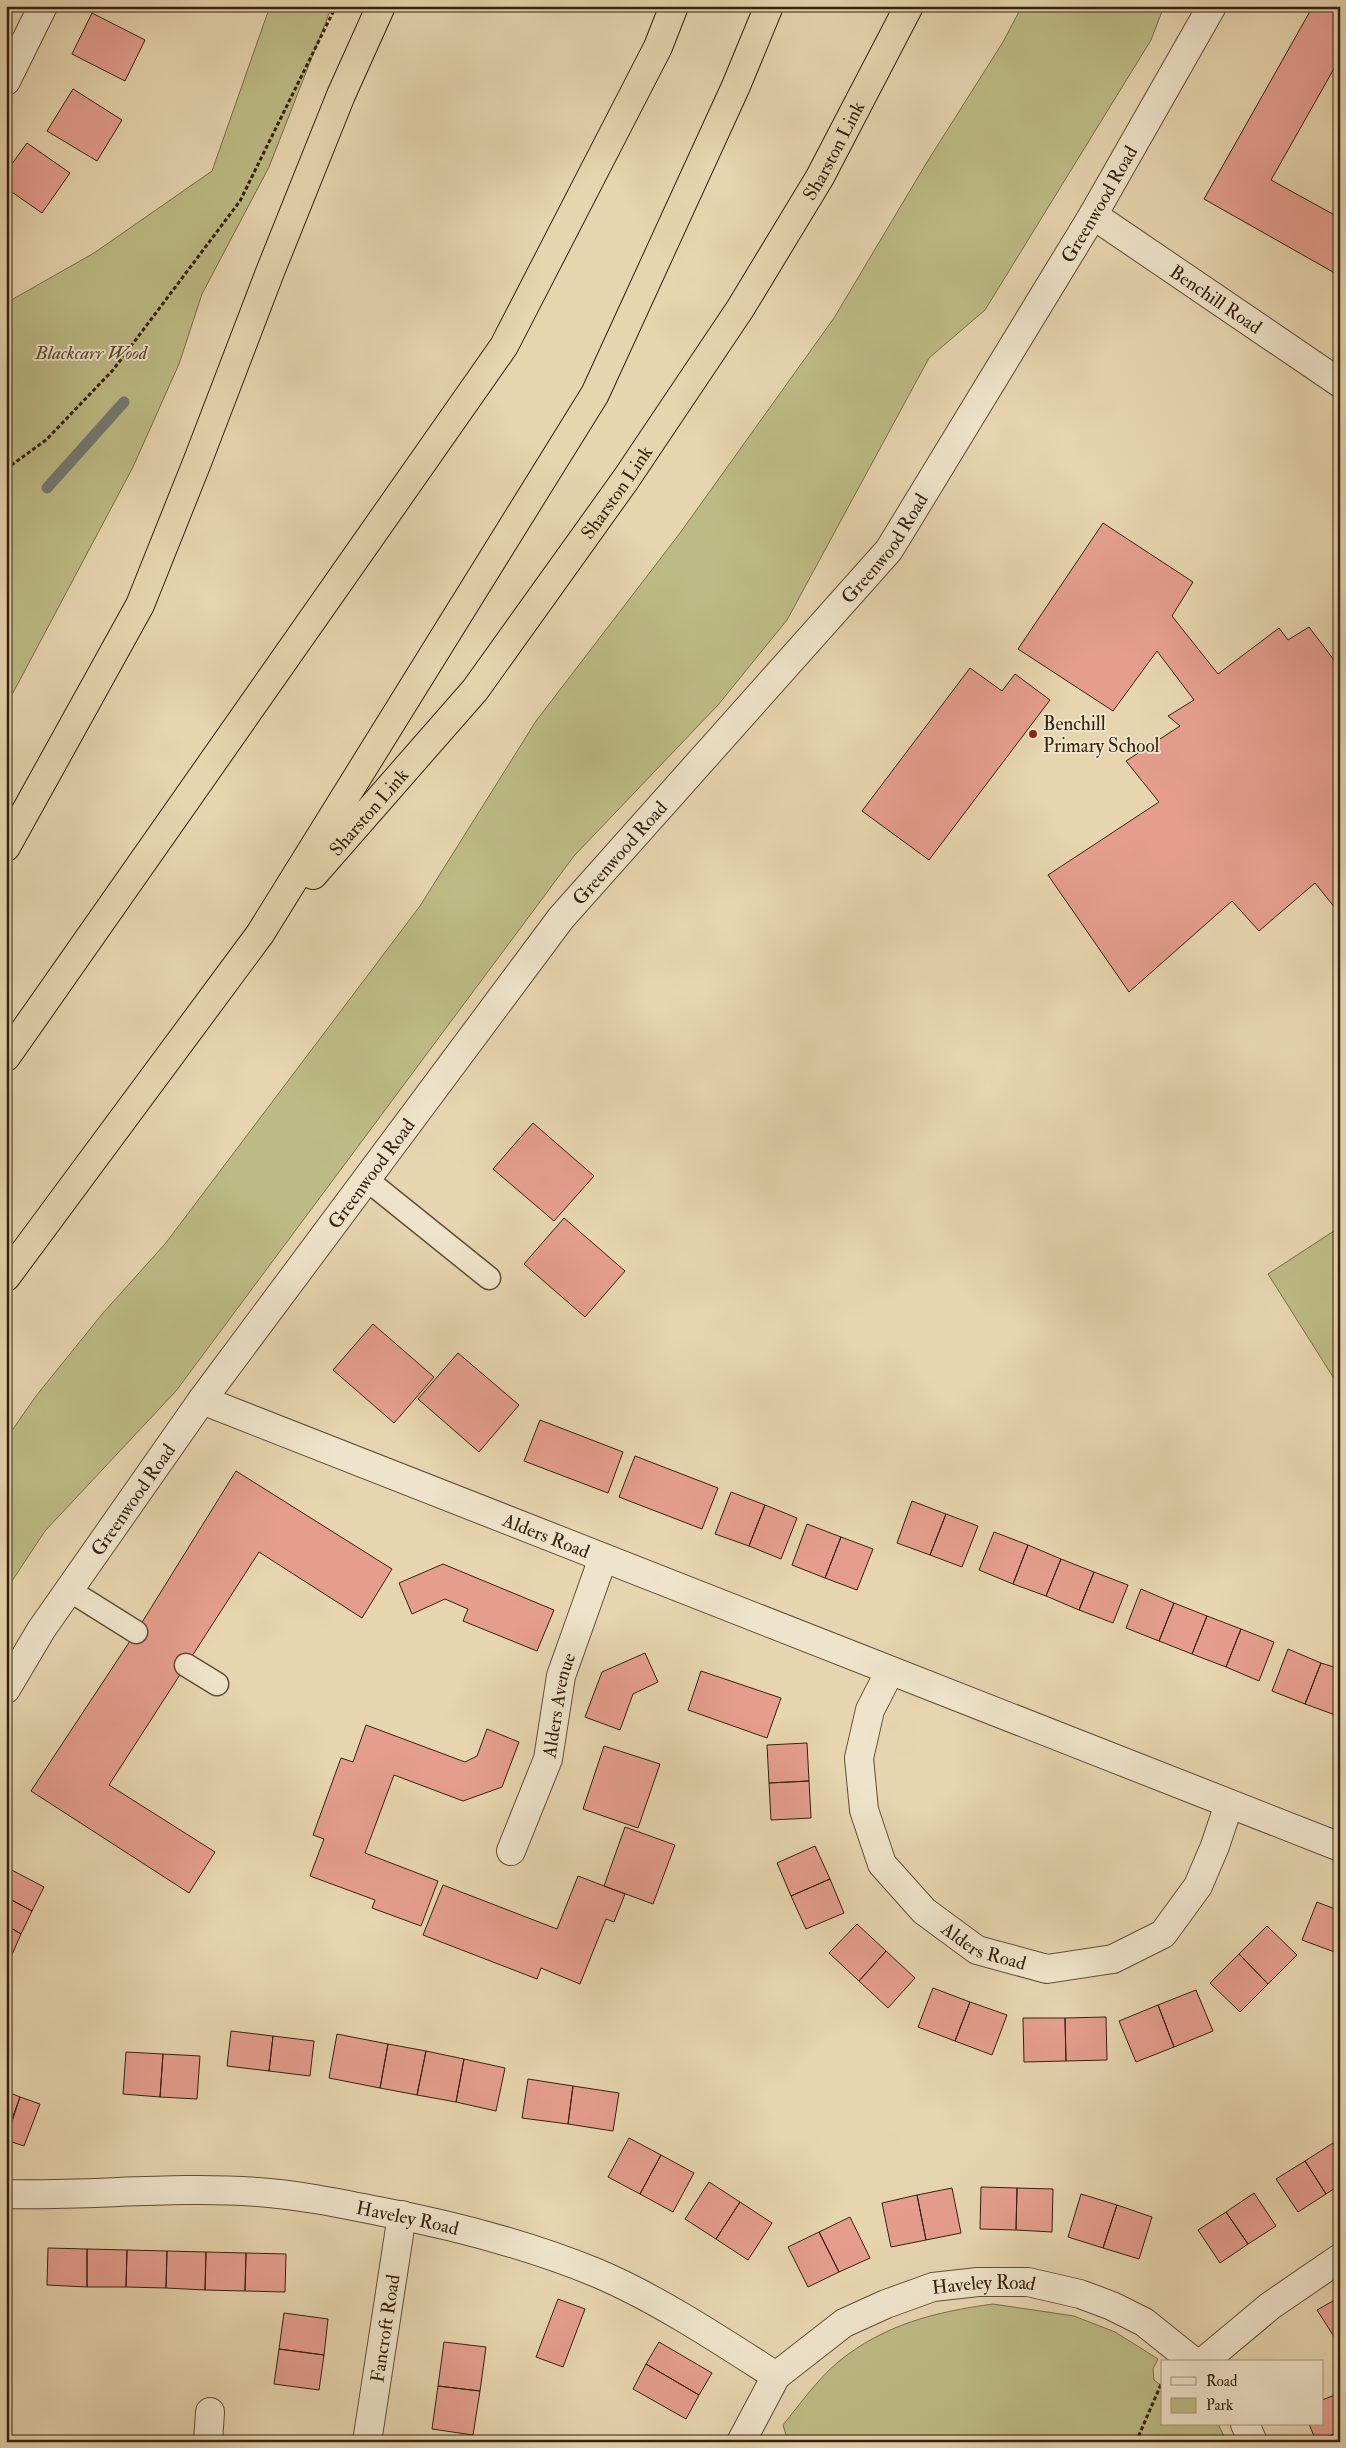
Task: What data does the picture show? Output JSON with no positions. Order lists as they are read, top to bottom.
{
  "streets": {
    "highway": ["Sharston Link"],
    "street": [
      "Greenwood Road",
      "Benchill Road",
      "Alders Road",
      "Alders Avenue",
      "Haveley Road",
      "Fancroft Road"
    ]
  },
  "crossings": [
    ["Greenwood Road", "Benchill Road"],
    ["Greenwood Road", "Alders Road"],
    ["Alders Road", "Alders Avenue"],
    ["Haveley Road", "Fancroft Road"]
  ],
  "parks": ["Blackcarr Wood"],
  "places": ["Benchill Primary School"],
  "legend": ["Road", "Park"]
}
